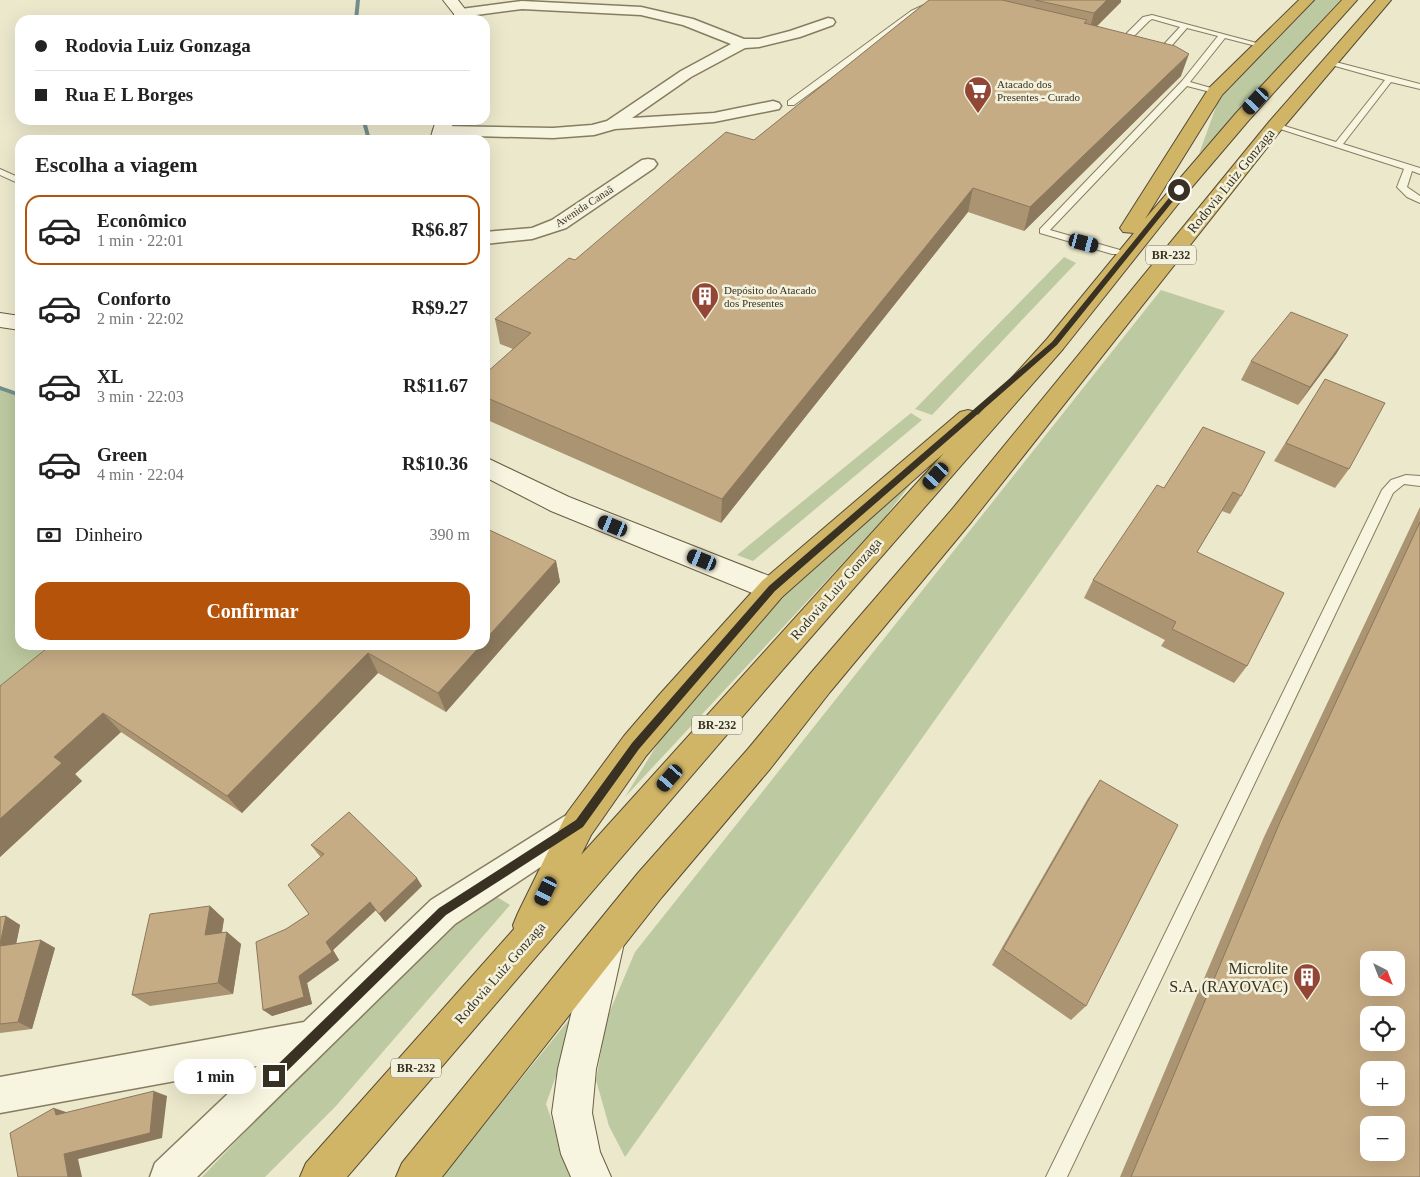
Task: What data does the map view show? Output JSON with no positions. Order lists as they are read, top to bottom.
{
  "streets": {
    "highway": ["Rodovia Luiz Gonzaga", "BR-232"],
    "street": ["Avenida Canaã"]
  },
  "places": {
    "supermarket": ["Atacado dos Presentes - Curado"],
    "building": ["Depósito do Atacado dos Presentes", "Microlite S.A. (RAYOVAC)"]
  },
  "north": "bottom right",
  "page": {
    "banner": ["Rodovia Luiz Gonzaga", "Rua E L Borges"],
    "heading": "Escolha a viagem",
    "list": [
      {
        "name": "Econômico",
        "note": "1 min · 22:01",
        "value": "R$6.87"
      },
      {
        "name": "Conforto",
        "note": "2 min · 22:02",
        "value": "R$9.27"
      },
      {
        "name": "XL",
        "note": "3 min · 22:03",
        "value": "R$11.67"
      },
      {
        "name": "Green",
        "note": "4 min · 22:04",
        "value": "R$10.36"
      }
    ],
    "pay": ["Dinheiro", "390 m"],
    "buttons": "Confirmar",
    "map_buttons": ["+", "−"],
    "bubble": "1 min"
  }
}
